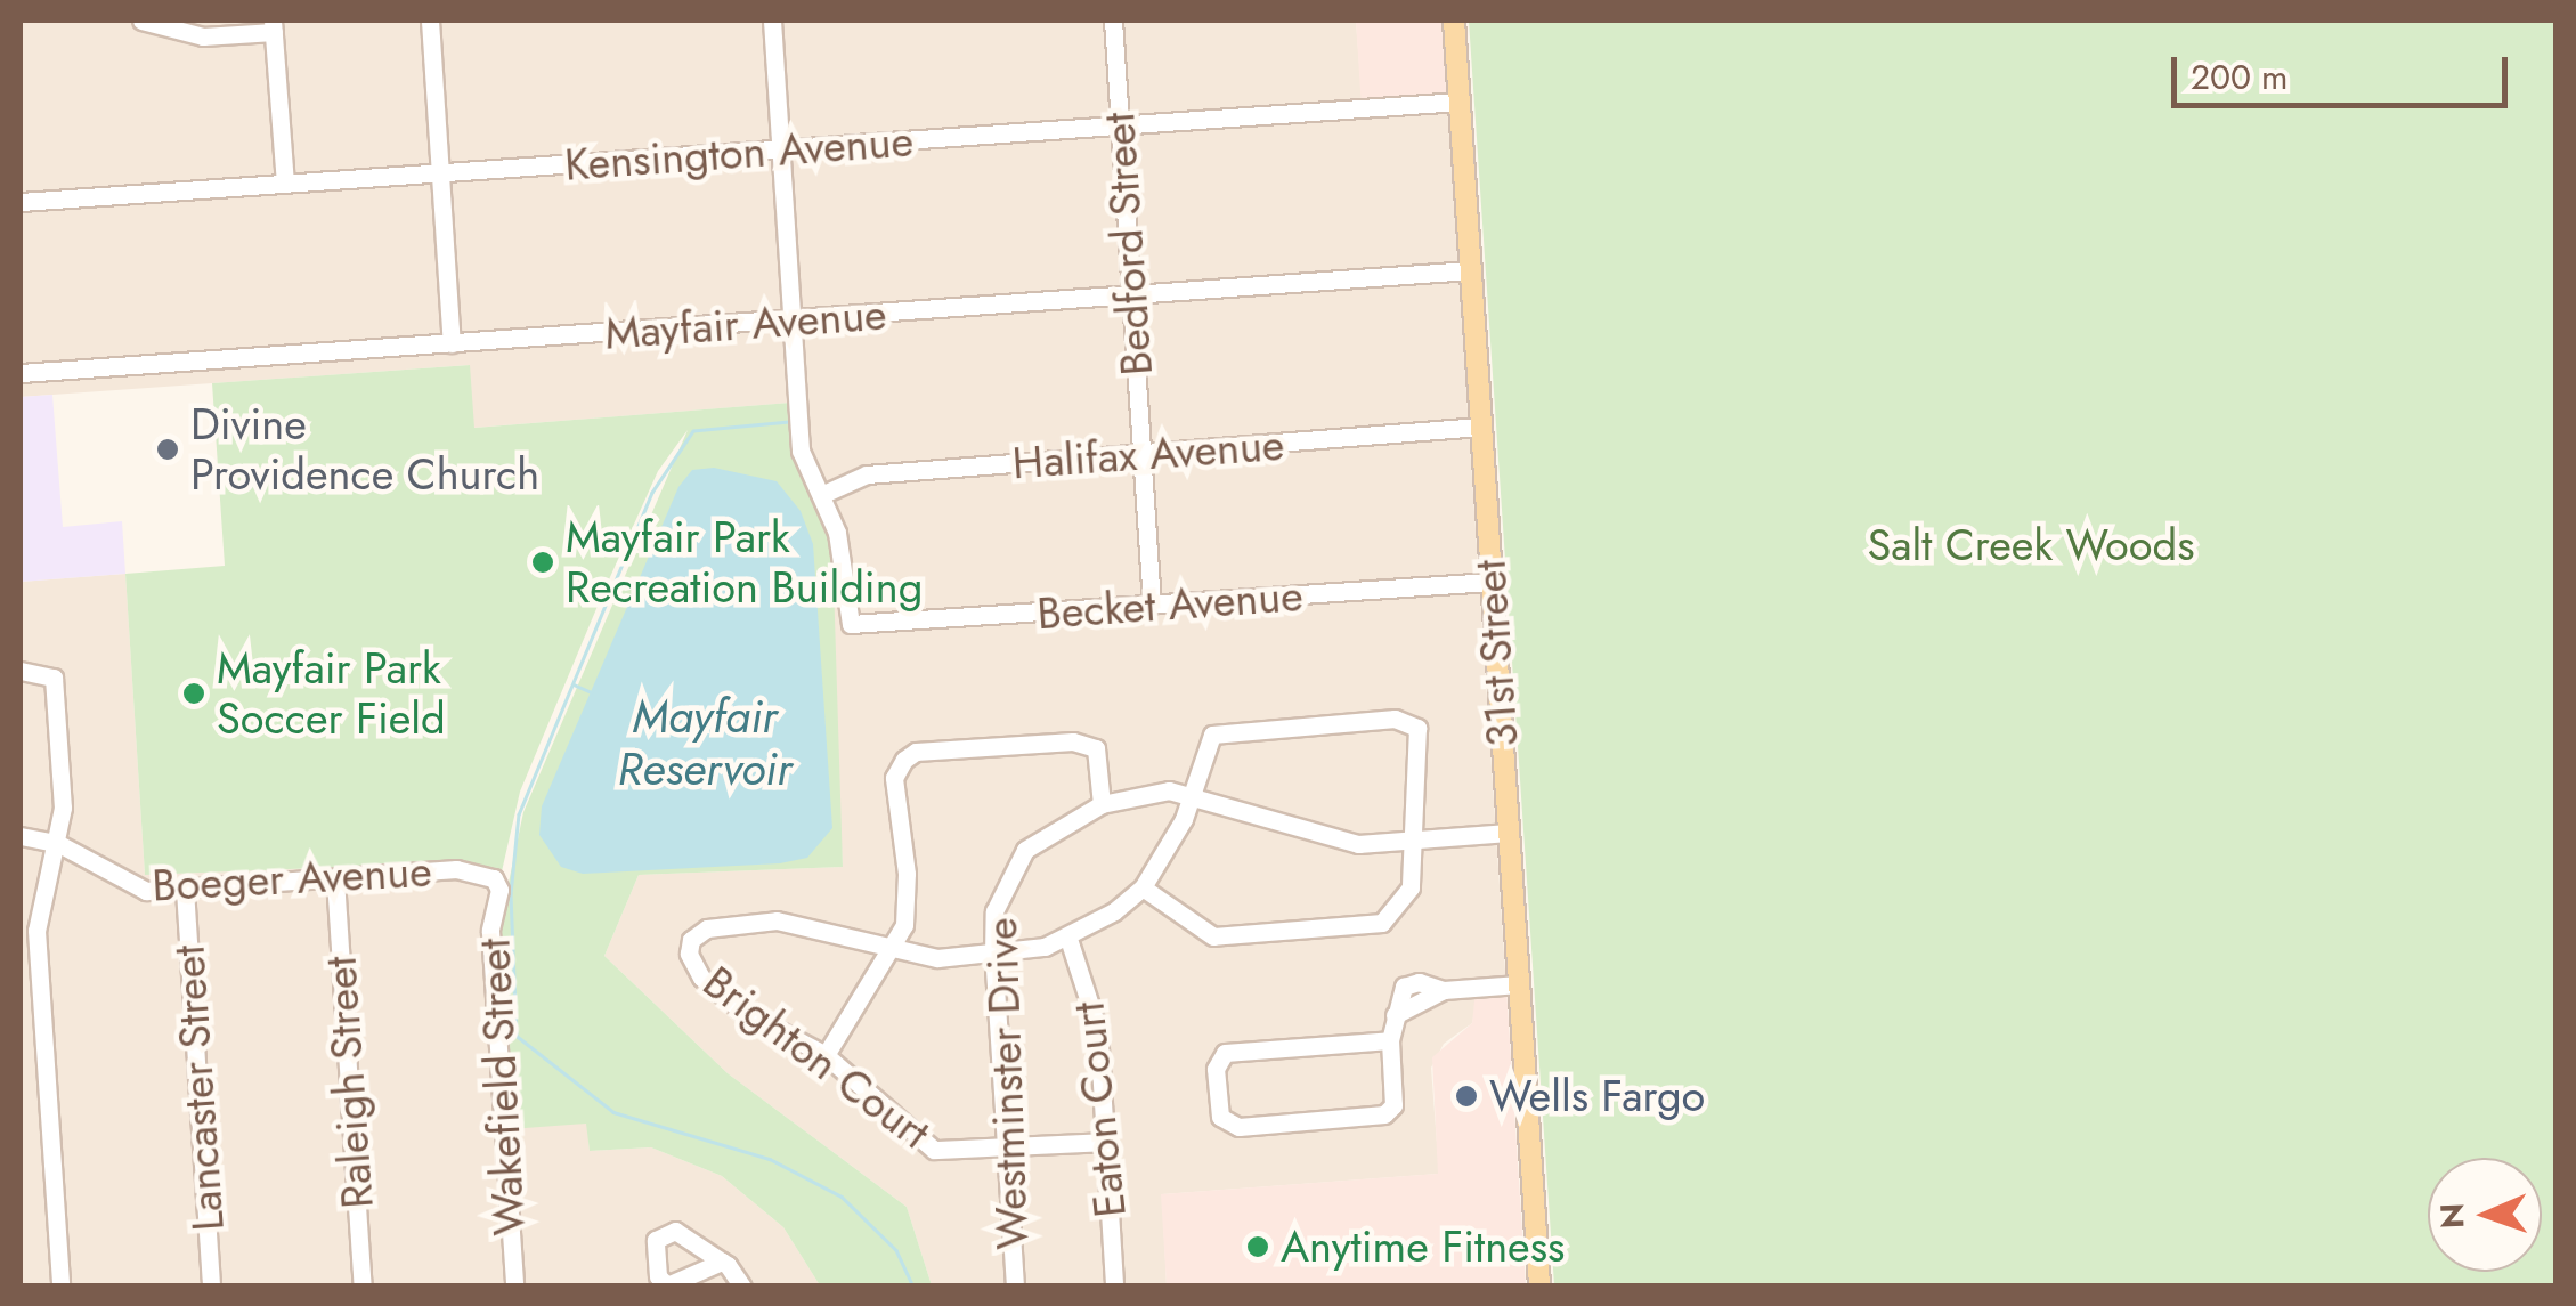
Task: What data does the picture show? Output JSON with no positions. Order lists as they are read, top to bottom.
{
  "streets": {
    "main road": ["31st Street"],
    "street": [
      "Kensington Avenue",
      "Bedford Street",
      "Mayfair Avenue",
      "Halifax Avenue",
      "Becket Avenue",
      "Boeger Avenue",
      "Brighton Court",
      "Raleigh Street",
      "Westminster Drive",
      "Wakefield Street",
      "Lancaster Street",
      "Eaton Court"
    ]
  },
  "crossings": [
    ["Kensington Avenue", "Bedford Street"],
    ["Kensington Avenue", "31st Street"],
    ["Bedford Street", "Mayfair Avenue"],
    ["Bedford Street", "Halifax Avenue"],
    ["Bedford Street", "Becket Avenue"],
    ["Mayfair Avenue", "31st Street"],
    ["Halifax Avenue", "Becket Avenue"],
    ["Halifax Avenue", "31st Street"],
    ["Becket Avenue", "31st Street"],
    ["31st Street", "Westminster Drive"],
    ["Boeger Avenue", "Raleigh Street"],
    ["Boeger Avenue", "Wakefield Street"],
    ["Boeger Avenue", "Lancaster Street"],
    ["Brighton Court", "Westminster Drive"],
    ["Brighton Court", "Eaton Court"]
  ],
  "water": ["Mayfair Reservoir"],
  "parks": ["Salt Creek Woods"],
  "places": [
    "Divine Providence Church",
    "Mayfair Park Recreation Building",
    "Mayfair Park Soccer Field",
    "Wells Fargo",
    "Anytime Fitness"
  ],
  "scale_bar": "200 m",
  "north": "left"
}
